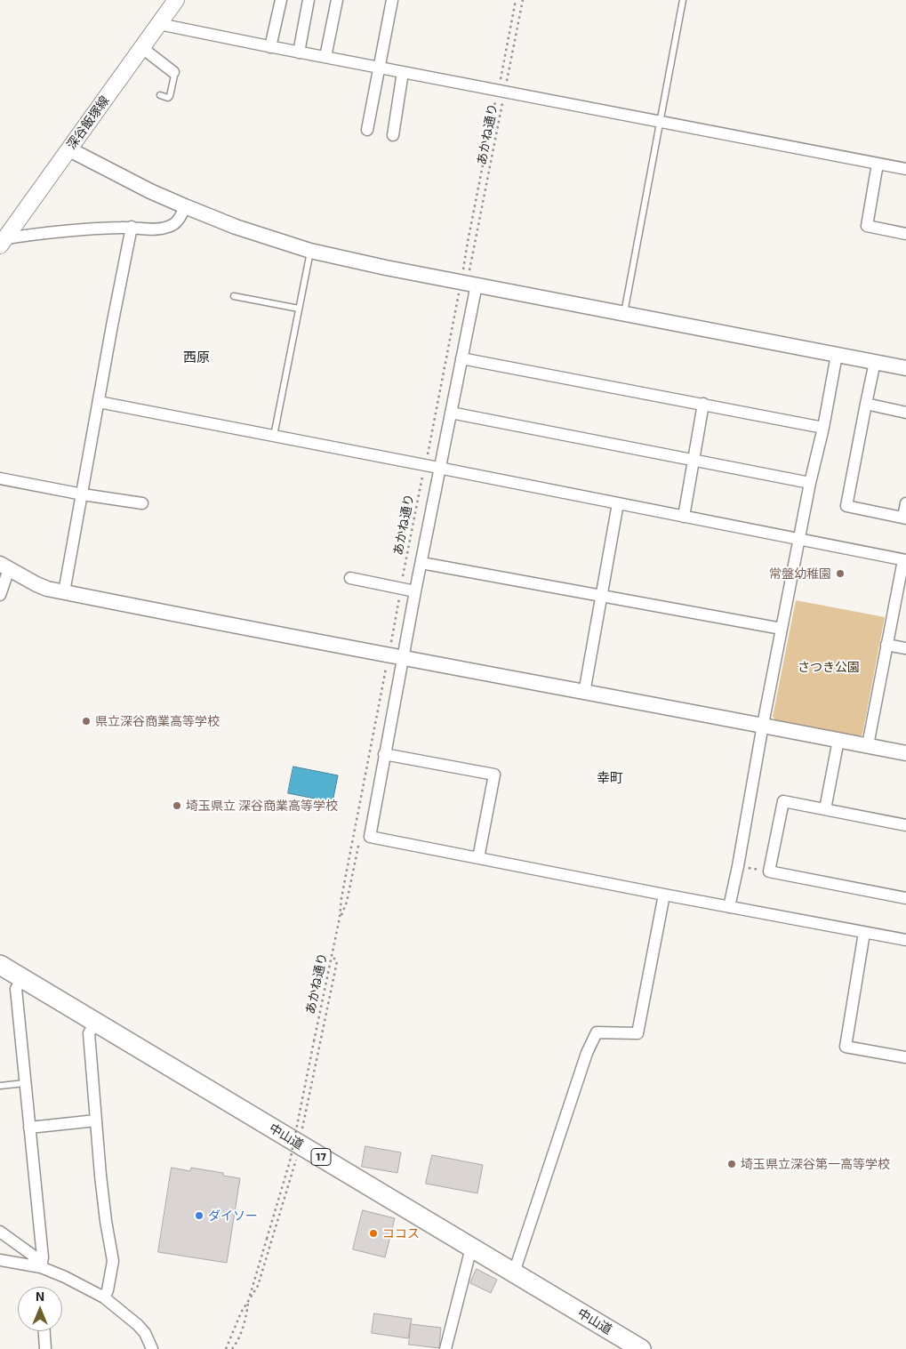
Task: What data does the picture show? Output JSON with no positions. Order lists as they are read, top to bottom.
{
  "streets": {
    "highway": ["中山道", "17"],
    "main road": ["深谷飯塚線"],
    "path": ["あかね通り"]
  },
  "districts": ["西原", "幸町"],
  "parks": ["さつき公園"],
  "places": [
    "常盤幼稚園",
    "県立深谷商業高等学校",
    "埼玉県立 深谷商業高等学校",
    "埼玉県立深谷第一高等学校",
    "ダイソー",
    "ココス"
  ],
  "north": "top"
}
